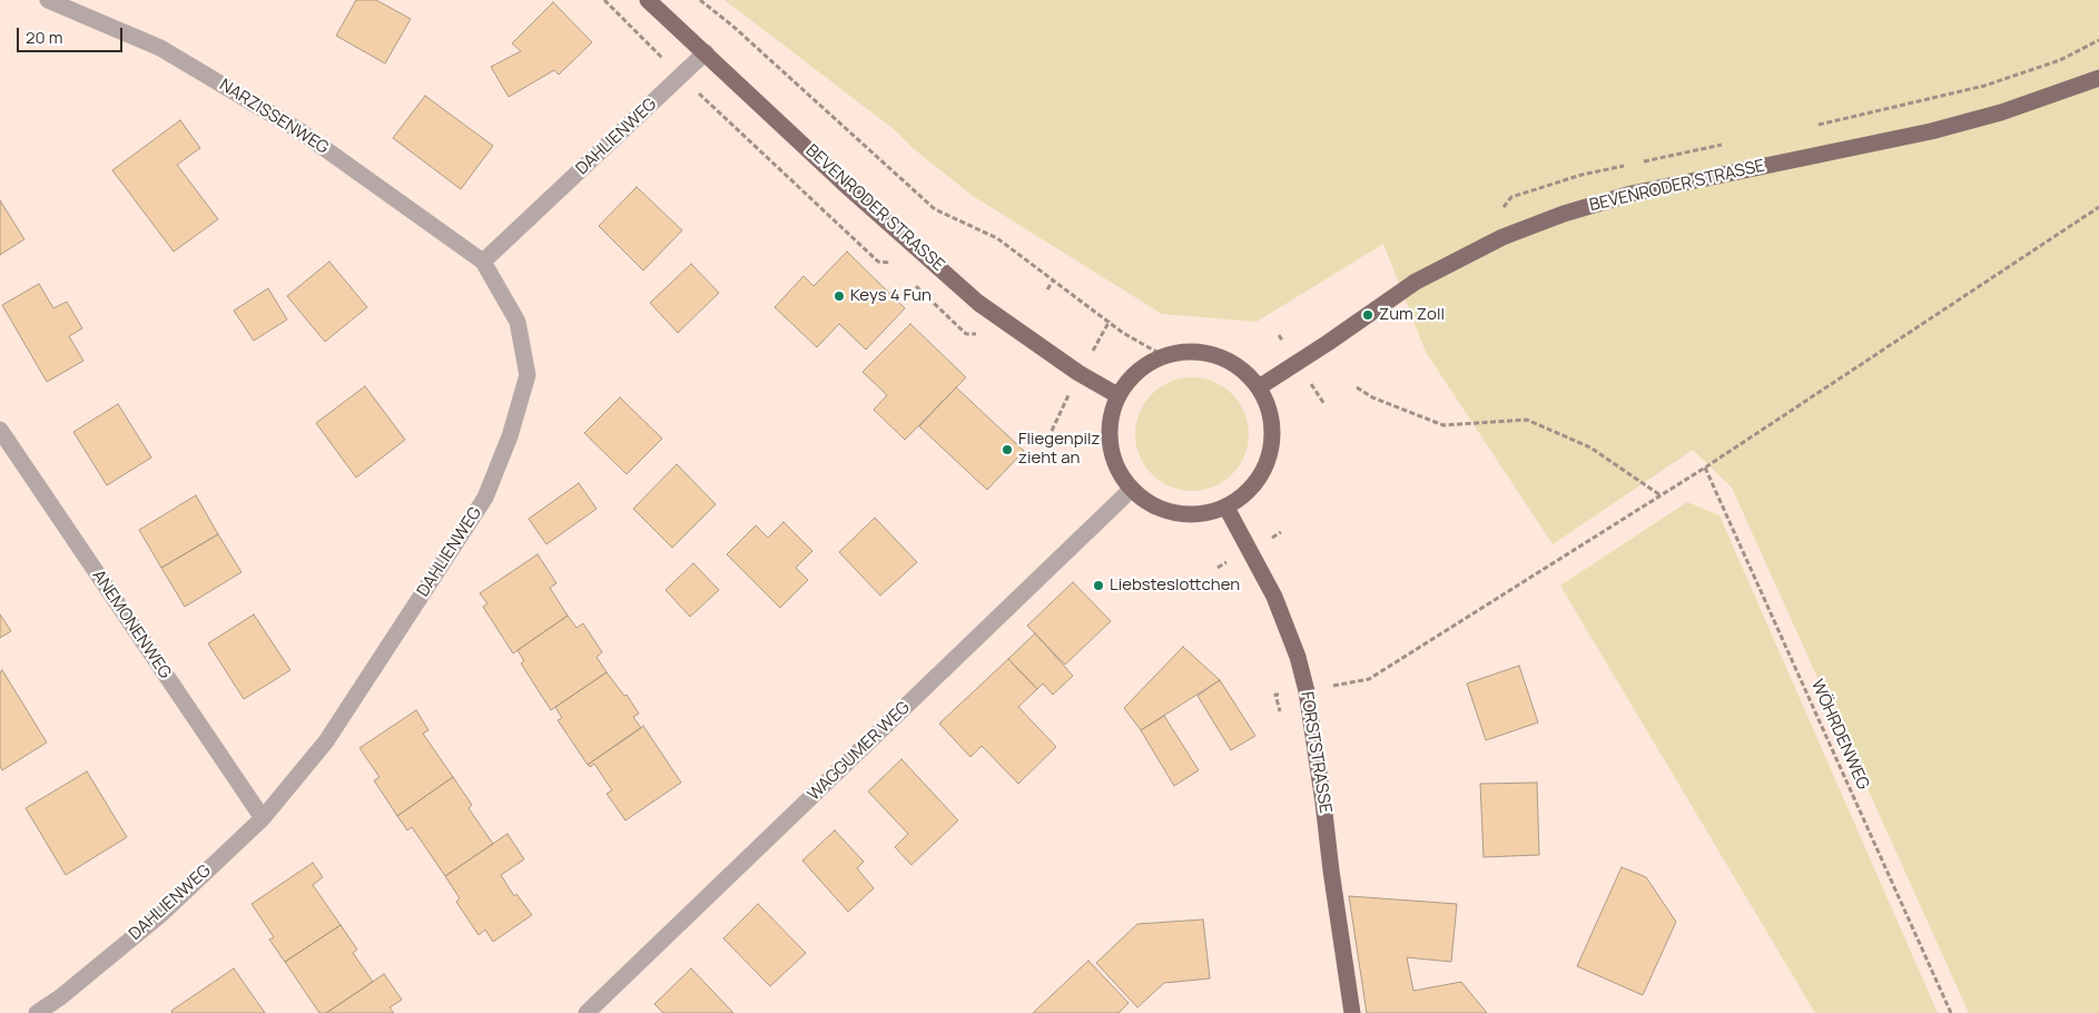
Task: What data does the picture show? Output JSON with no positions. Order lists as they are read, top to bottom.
{
  "streets": {
    "main road": ["BEVENRODER STRASSE", "FORSTSTRASSE"],
    "street": [
      "NARZISSENWEG",
      "DAHLIENWEG",
      "ANEMONENWEG",
      "WAGGUMER WEG"
    ],
    "path": ["WÖHRDENWEG"]
  },
  "crossings": [
    ["NARZISSENWEG", "DAHLIENWEG"],
    ["DAHLIENWEG", "BEVENRODER STRASSE"],
    ["DAHLIENWEG", "ANEMONENWEG"],
    ["BEVENRODER STRASSE", "WAGGUMER WEG"],
    ["BEVENRODER STRASSE", "FORSTSTRASSE"],
    ["WAGGUMER WEG", "FORSTSTRASSE"]
  ],
  "places": [
    "Keys 4 Fun",
    "Zum Zoll",
    "Fliegenpilz zieht an",
    "Liebsteslottchen"
  ],
  "scale_bar": "20 m"
}
